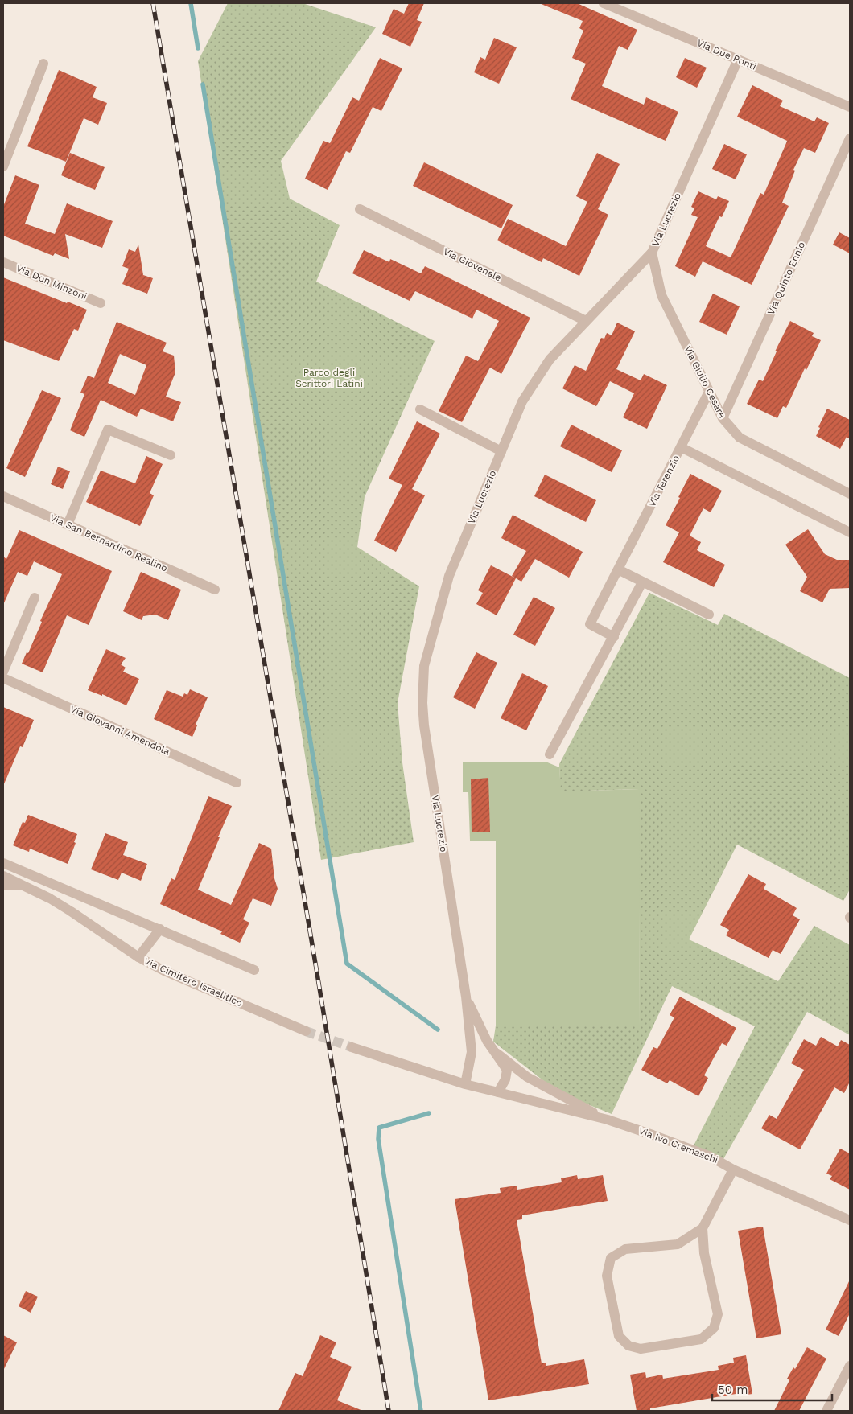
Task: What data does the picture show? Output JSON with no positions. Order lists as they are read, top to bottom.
{
  "streets": {
    "street": [
      "Via Due Ponti",
      "Via Lucrezio",
      "Via Giovenale",
      "Via Quinto Ennio",
      "Via Don Minzoni",
      "Via Giulio Cesare",
      "Via Terenzio",
      "Via San Bernardino Realino",
      "Via Giovanni Amendola",
      "Via Cimitero Israelitico",
      "Via Ivo Cremaschi"
    ]
  },
  "crossings": [
    ["Via Due Ponti", "Via Lucrezio"],
    ["Via Lucrezio", "Via Giovenale"],
    ["Via Lucrezio", "Via Giulio Cesare"],
    ["Via Lucrezio", "Via Ivo Cremaschi"],
    ["Via Quinto Ennio", "Via Giulio Cesare"],
    ["Via Giulio Cesare", "Via Terenzio"]
  ],
  "parks": ["Parco degli Scrittori Latini"],
  "scale_bar": "50 m"
}
